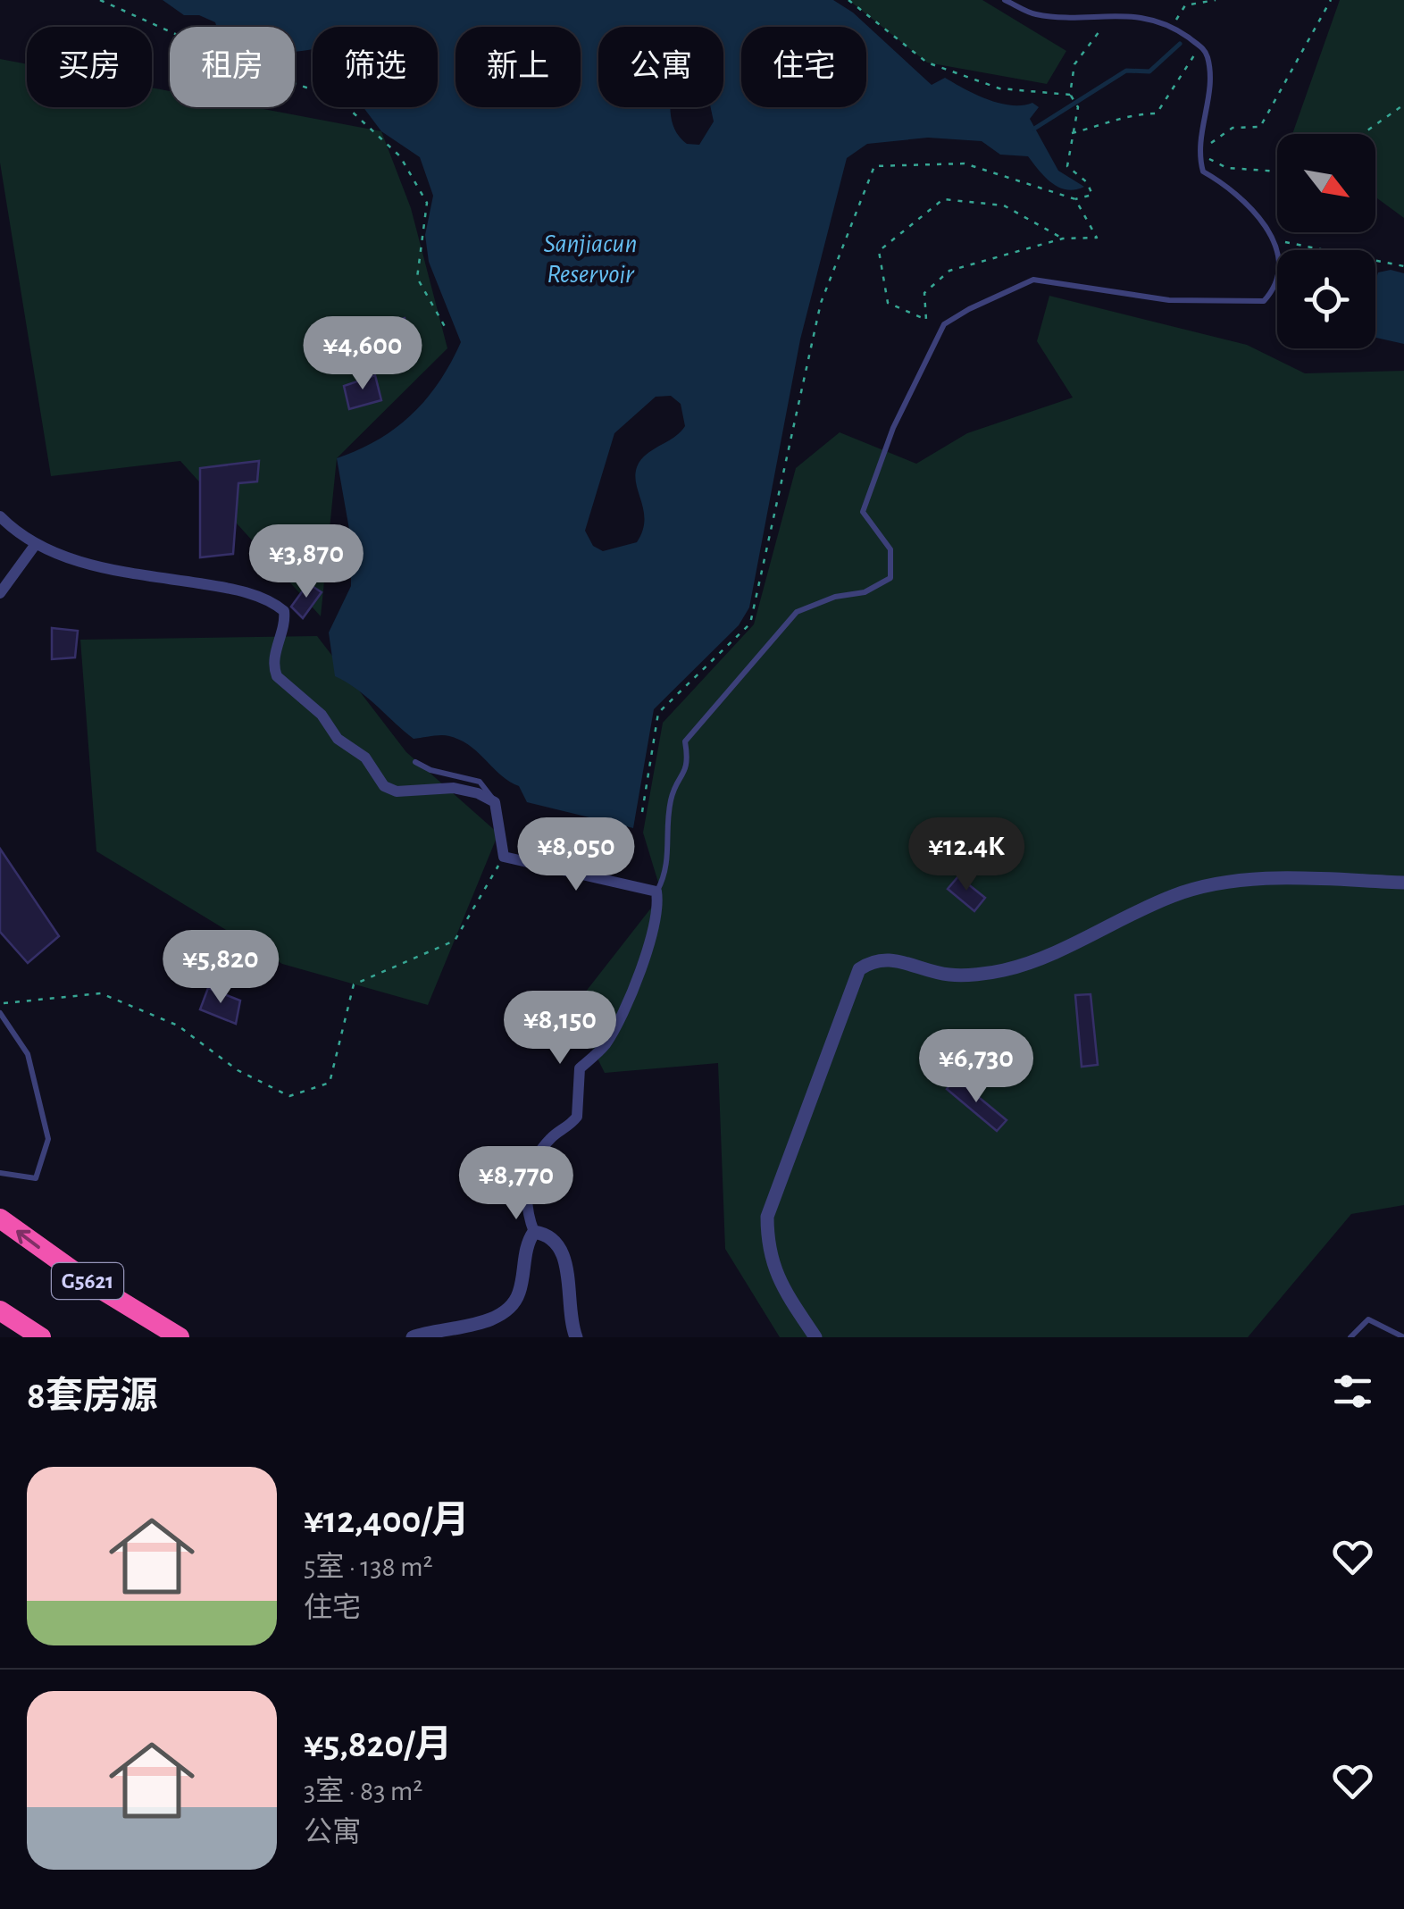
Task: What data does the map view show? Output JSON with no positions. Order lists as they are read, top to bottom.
{
  "streets": {
    "highway": ["G5621"]
  },
  "water": ["Sanjiacun Reservoir"],
  "north": "bottom right",
  "page": {
    "chip": [
      "买房",
      "租房",
      "筛选",
      "新上",
      "公寓",
      "住宅"
    ],
    "price": [
      "¥4,600",
      "¥3,870",
      "¥8,050",
      "¥12.4K",
      "¥5,820",
      "¥8,150",
      "¥6,730",
      "¥8,770"
    ],
    "heading": "8套房源",
    "list": [
      {
        "name": "¥12,400/月",
        "note": "5室 · 138 m² · 住宅"
      },
      {
        "name": "¥5,820/月",
        "note": "3室 · 83 m² · 公寓"
      }
    ]
  }
}
